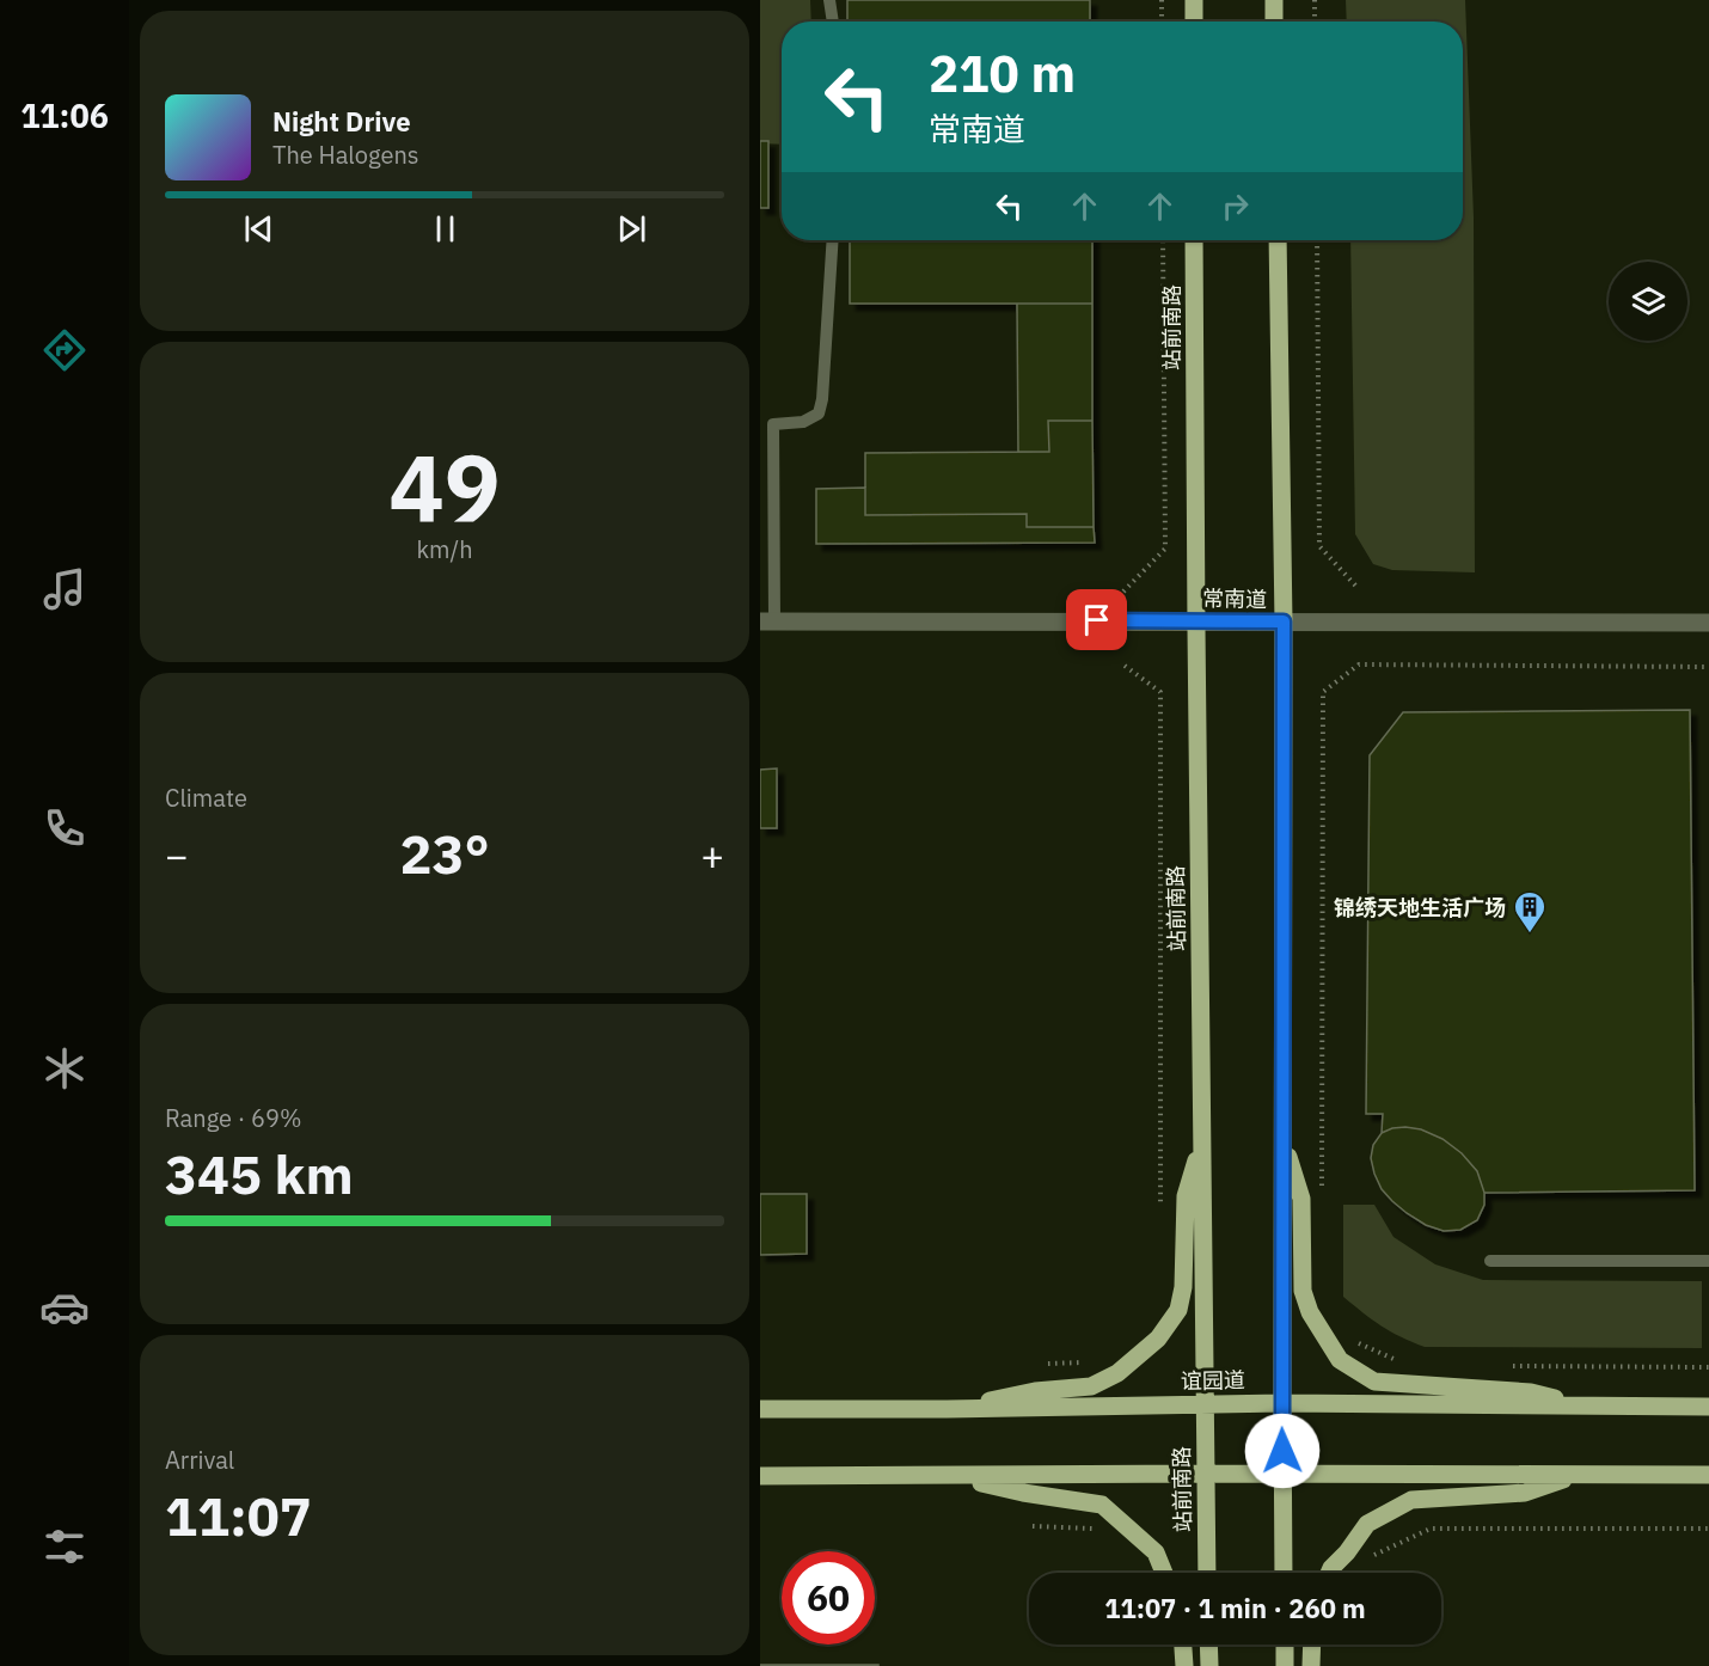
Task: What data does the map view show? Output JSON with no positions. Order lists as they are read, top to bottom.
{
  "streets": {
    "main road": ["站前南路", "谊园道"],
    "street": ["常南道"]
  },
  "crossings": [
    ["站前南路", "常南道"],
    ["站前南路", "谊园道"]
  ],
  "places": {
    "building": ["锦绣天地生活广场"]
  },
  "page": {
    "tabs": "11:06",
    "turn": ["210 m", "常南道"],
    "song": ["Night Drive", "The Halogens"],
    "tile": [
      ["49", "km/h"],
      "Climate",
      ["Range · 69%", "345 km"],
      ["Arrival", "11:07"]
    ],
    "heat": ["−", "23°", "+"],
    "limit": "60",
    "trip": "11:07 · 1 min · 260 m"
  }
}
